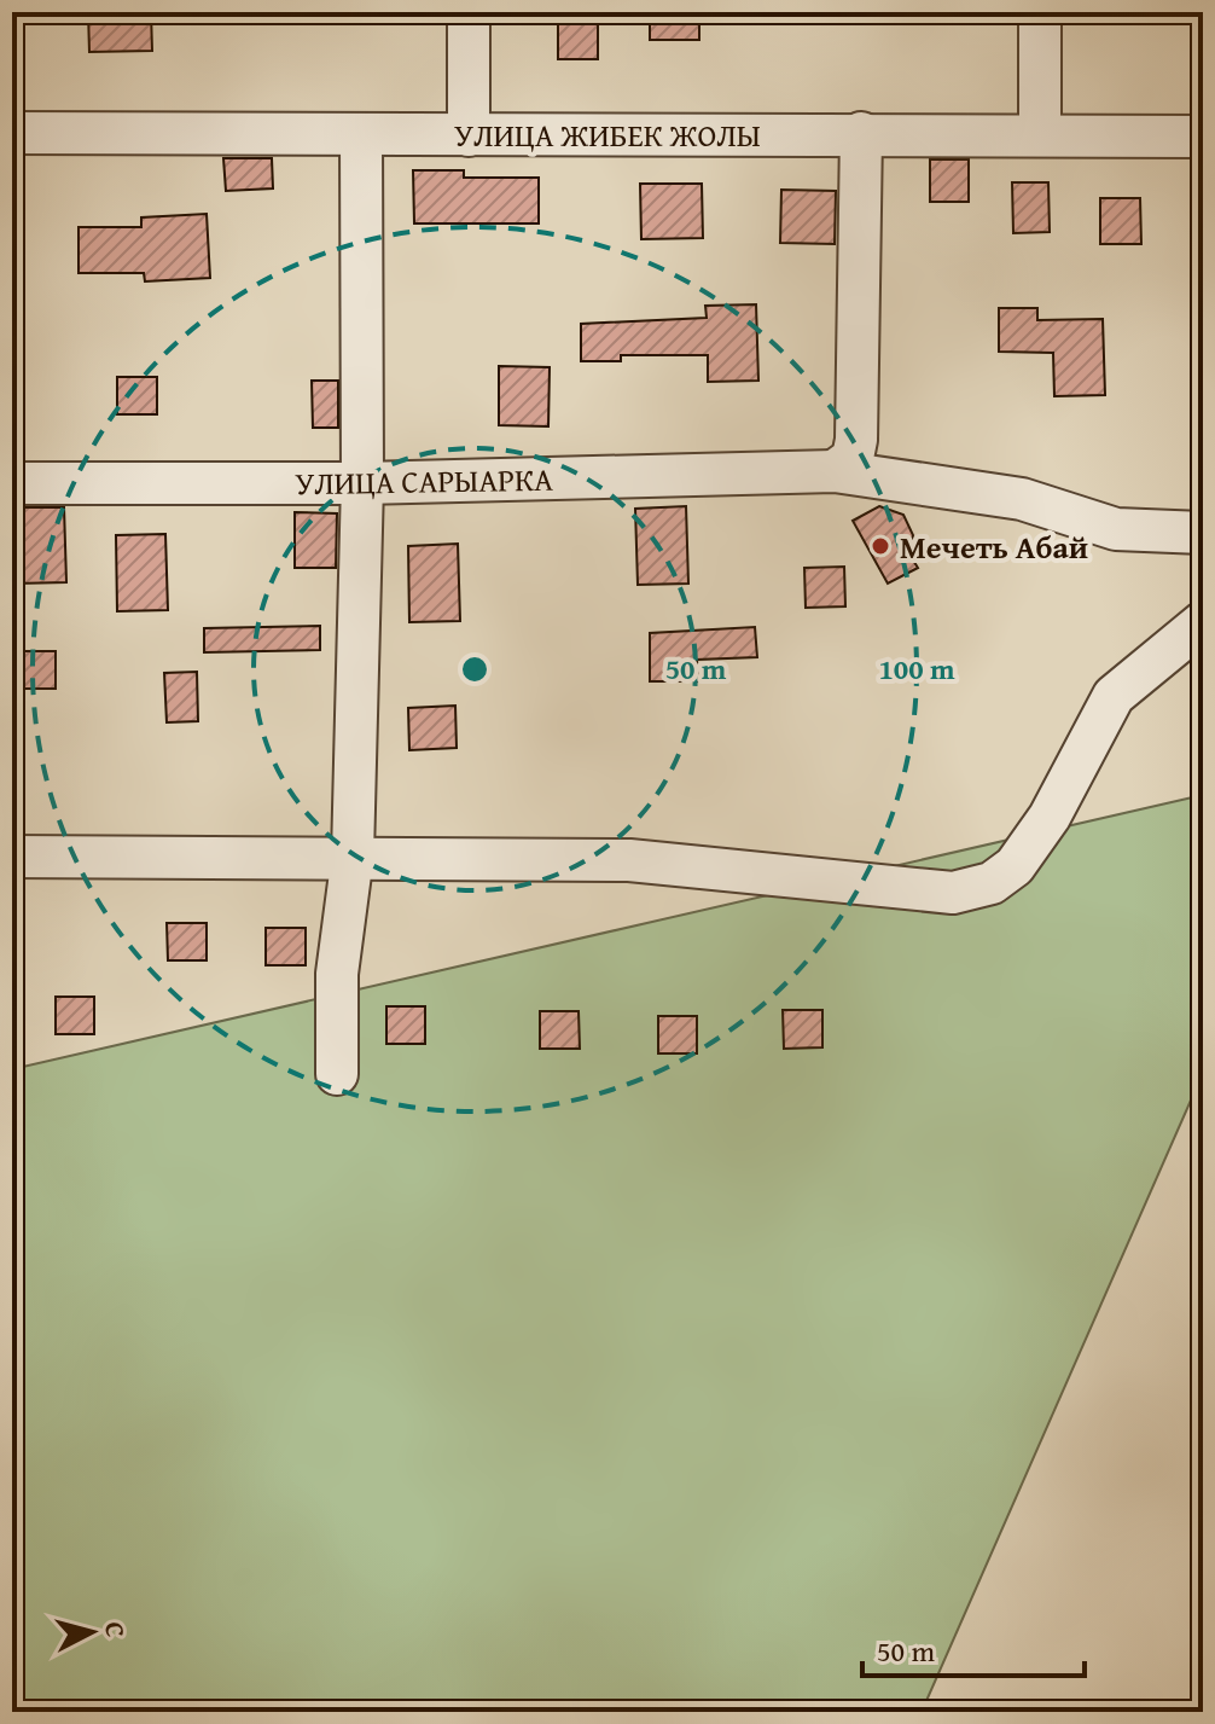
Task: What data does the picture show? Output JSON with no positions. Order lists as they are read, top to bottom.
{
  "streets": {
    "street": ["УЛИЦА ЖИБЕК ЖОЛЫ", "УЛИЦА САРЫАРКА"]
  },
  "places": ["Мечеть Абай"],
  "scale_bar": "50 m",
  "north": "right",
  "rings": ["50 m", "100 m"]
}
